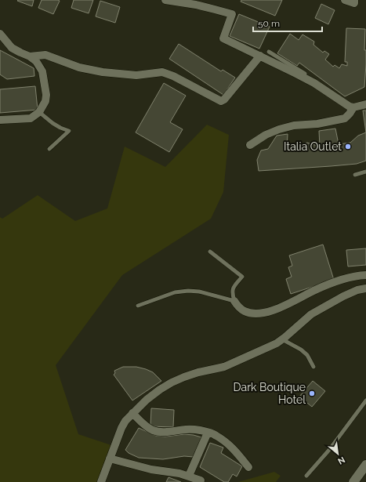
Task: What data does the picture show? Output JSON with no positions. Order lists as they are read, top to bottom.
{
  "places": ["Italia Outlet", "Dark Boutique Hotel"],
  "scale_bar": "50 m",
  "north": "bottom right"
}
